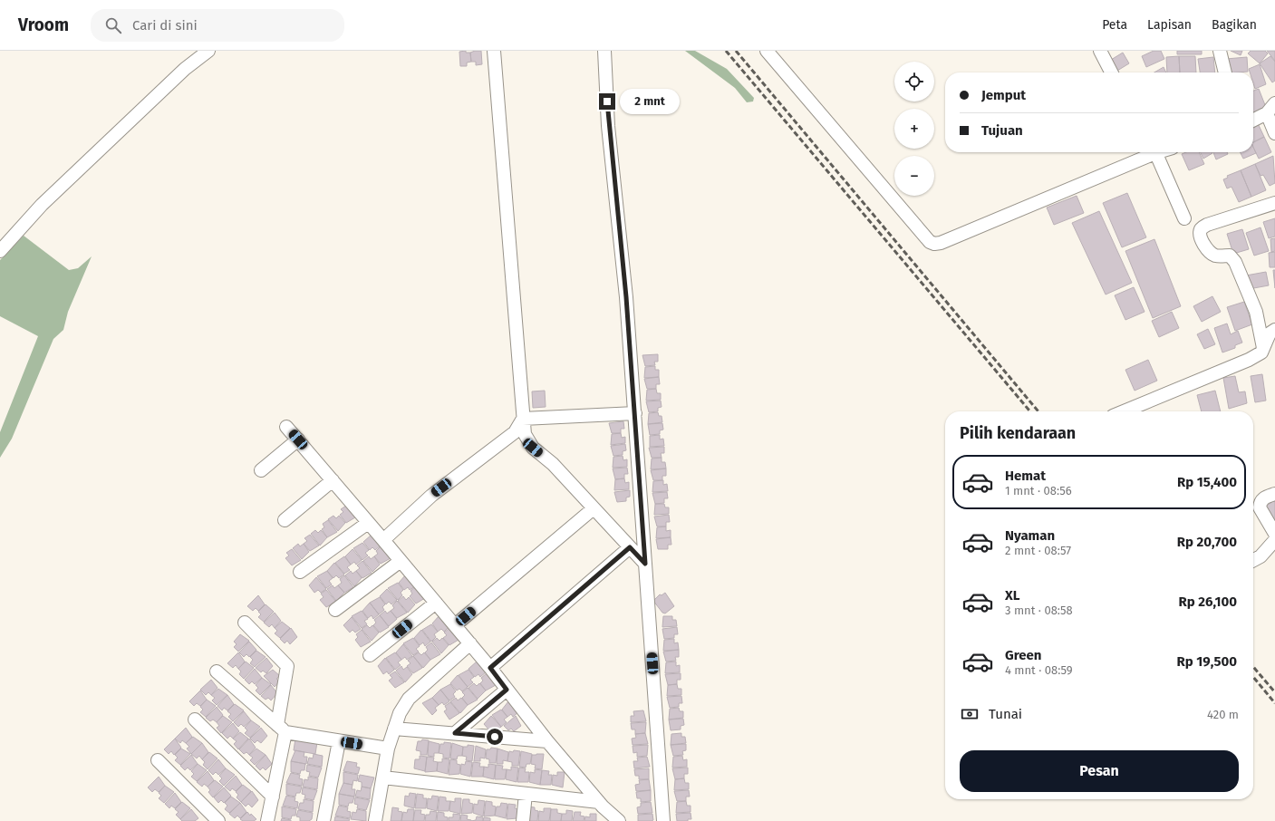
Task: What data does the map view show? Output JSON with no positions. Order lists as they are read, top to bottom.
{
  "page": {
    "header": "Vroom",
    "search": "Cari di sini",
    "nav": ["Peta", "Lapisan", "Bagikan"],
    "map_buttons": ["+", "−"],
    "banner": ["Jemput", "Tujuan"],
    "bubble": "2 mnt",
    "heading": "Pilih kendaraan",
    "list": [
      {
        "name": "Hemat",
        "note": "1 mnt · 08:56",
        "value": "Rp 15,400"
      },
      {
        "name": "Nyaman",
        "note": "2 mnt · 08:57",
        "value": "Rp 20,700"
      },
      {
        "name": "XL",
        "note": "3 mnt · 08:58",
        "value": "Rp 26,100"
      },
      {
        "name": "Green",
        "note": "4 mnt · 08:59",
        "value": "Rp 19,500"
      }
    ],
    "pay": ["Tunai", "420 m"],
    "buttons": "Pesan"
  }
}
